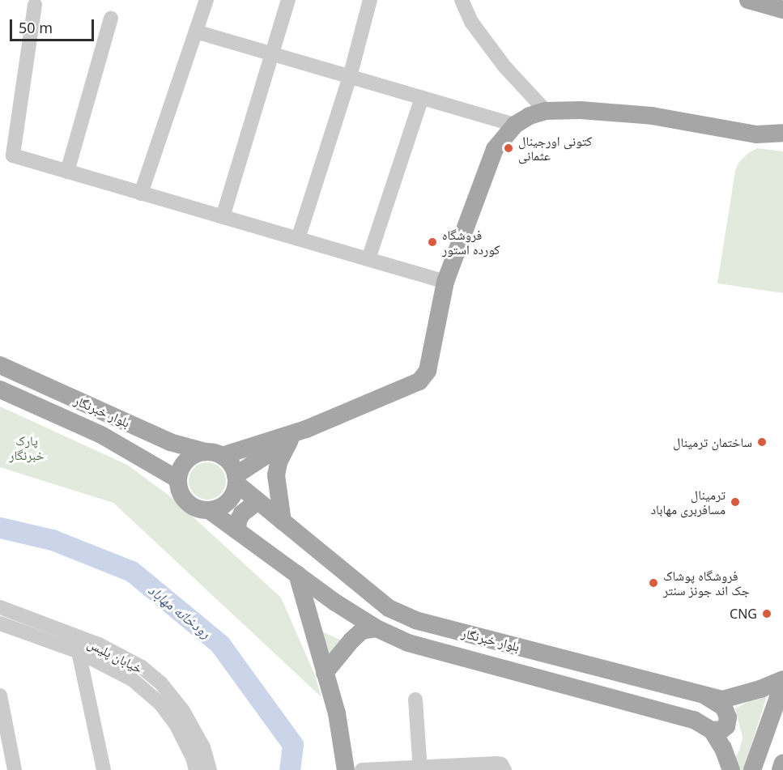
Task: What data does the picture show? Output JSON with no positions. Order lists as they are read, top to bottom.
{
  "streets": {
    "main road": ["بلوار خبرنگار"],
    "street": ["خیابان پلیس"]
  },
  "water": ["رودخانه مهاباد"],
  "parks": ["پارک خبرنگار"],
  "places": [
    "کتونی اورجینال عثمانی",
    "فروشگاه کورده استور",
    "ساختمان ترمینال",
    "ترمینال مسافربری مهاباد",
    "فروشگاه پوشاک جک اند جونز سنتر",
    "CNG"
  ],
  "scale_bar": "50 m"
}
